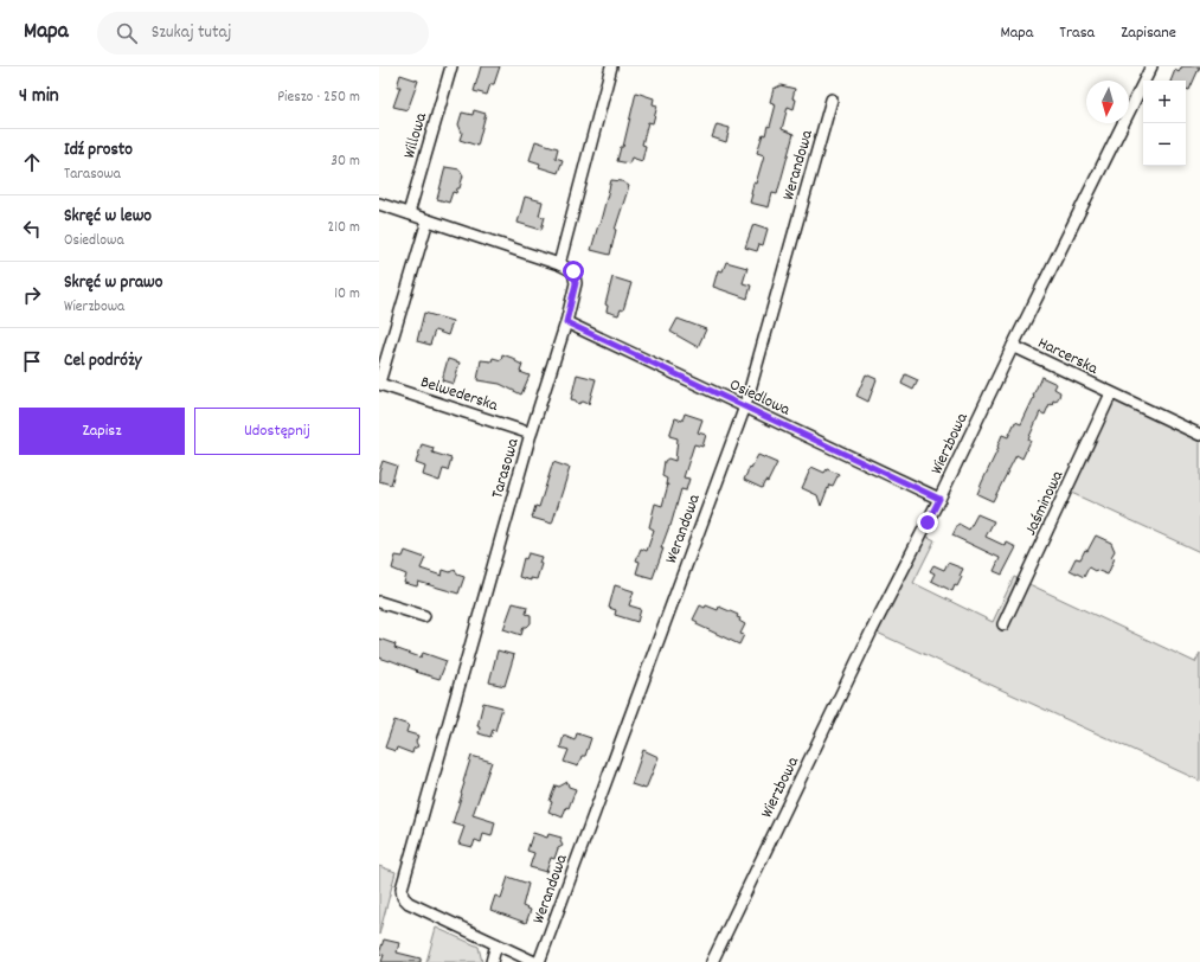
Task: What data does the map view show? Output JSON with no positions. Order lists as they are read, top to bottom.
{
  "streets": {
    "street": [
      "Willowa",
      "Werandowa",
      "Harcerska",
      "Belwederska",
      "Osiedlowa",
      "Wierzbowa",
      "Tarasowa",
      "Jaśminowa"
    ]
  },
  "crossings": [
    ["Werandowa", "Osiedlowa"],
    ["Harcerska", "Wierzbowa"],
    ["Harcerska", "Jaśminowa"],
    ["Belwederska", "Tarasowa"],
    ["Osiedlowa", "Wierzbowa"],
    ["Osiedlowa", "Tarasowa"]
  ],
  "north": "bottom",
  "page": {
    "header": "Mapa",
    "search": "Szukaj tutaj",
    "nav": ["Mapa", "Trasa", "Zapisane"],
    "heading": ["4 min", "Pieszo · 250 m"],
    "map_buttons": ["+", "−"],
    "list": [
      ["Idź prosto", "Tarasowa", "30 m"],
      ["Skręć w lewo", "Osiedlowa", "210 m"],
      ["Skręć w prawo", "Wierzbowa", "10 m"],
      "Cel podróży"
    ],
    "buttons": ["Zapisz", "Udostępnij"]
  }
}
